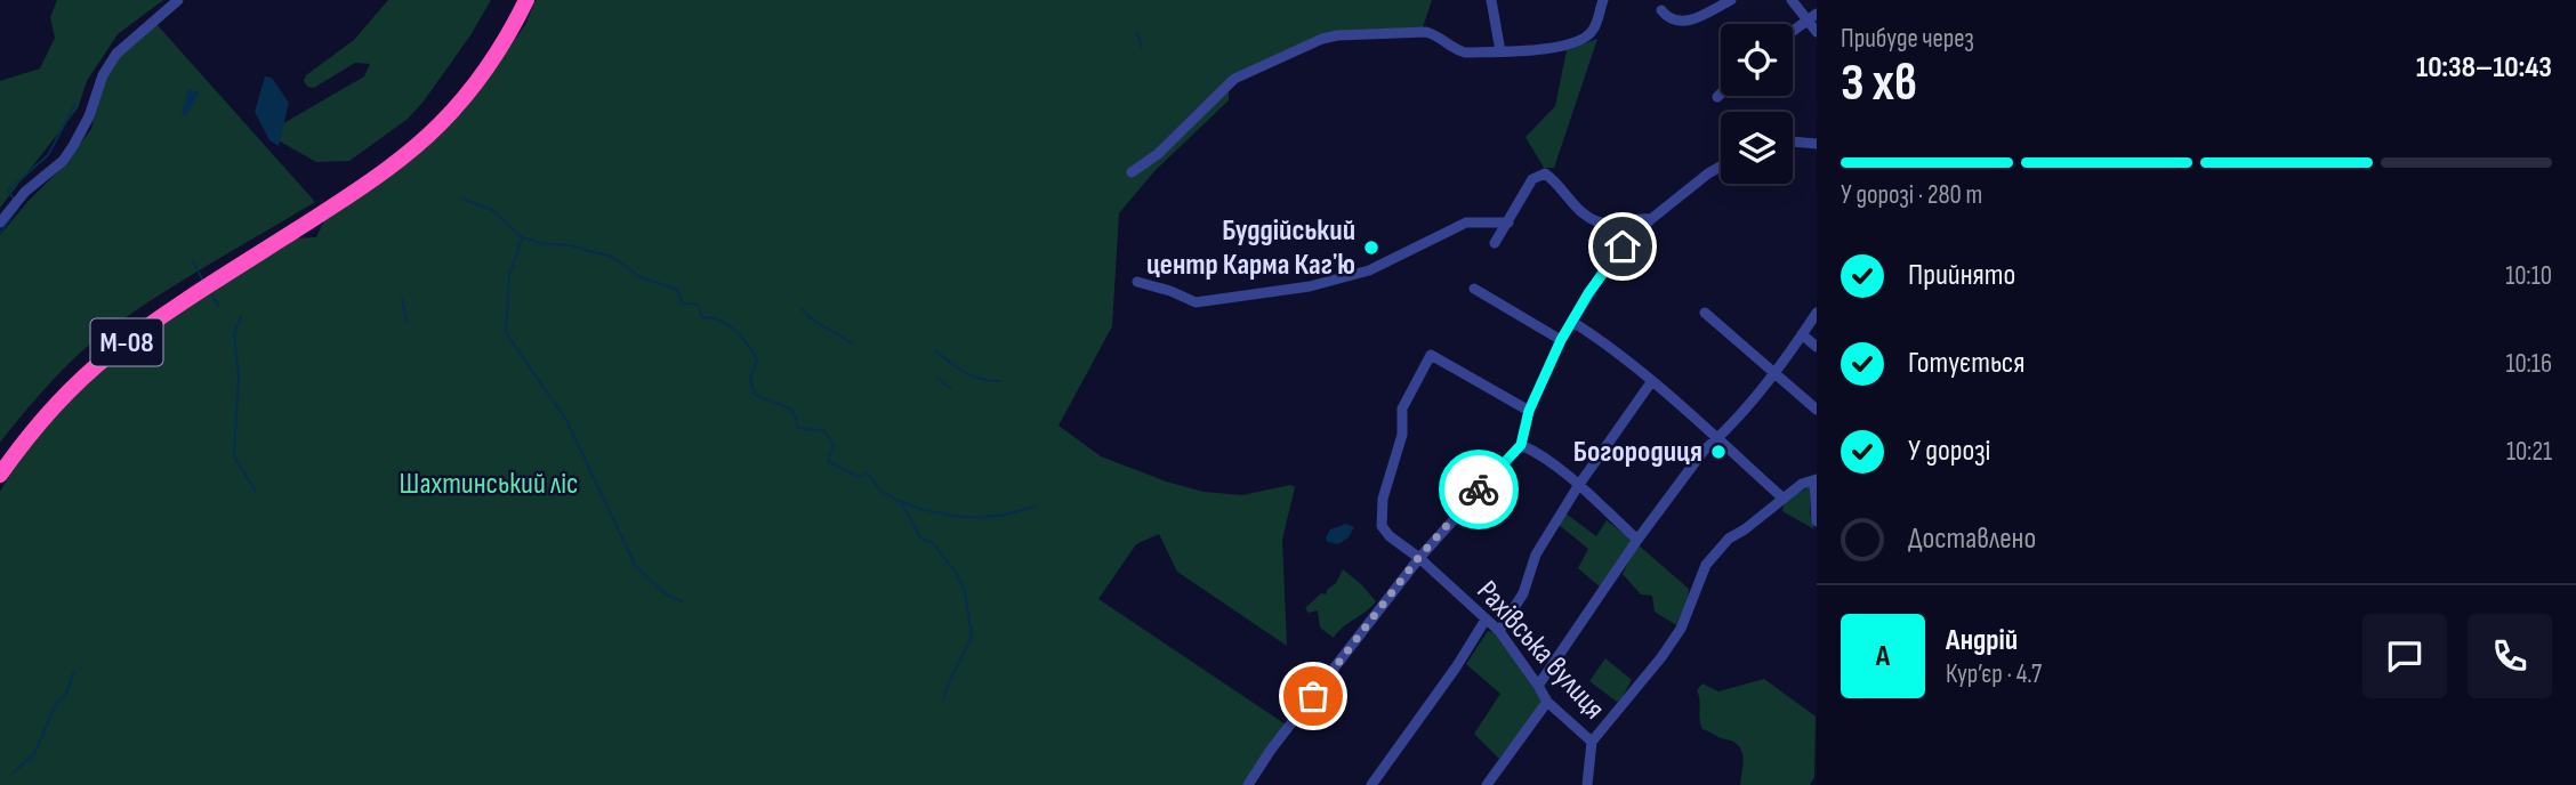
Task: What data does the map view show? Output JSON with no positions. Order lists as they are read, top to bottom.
{
  "streets": {
    "highway": ["М-08"],
    "street": ["Рахівська вулиця"]
  },
  "parks": ["Шахтинський ліс"],
  "places": ["Буддійський центр Карма Кагʼю", "Богородиця"],
  "page": {
    "heading": ["3 хв", "Прибуде через", "10:38–10:43"],
    "panel": ["Андрій", "Кур’єр · 4.7"],
    "bar": "У дорозі · 280 m",
    "list": [
      ["Прийнято", "10:10"],
      ["Готується", "10:16"],
      ["У дорозі", "10:21"],
      "Доставлено"
    ],
    "round": "А"
  }
}
